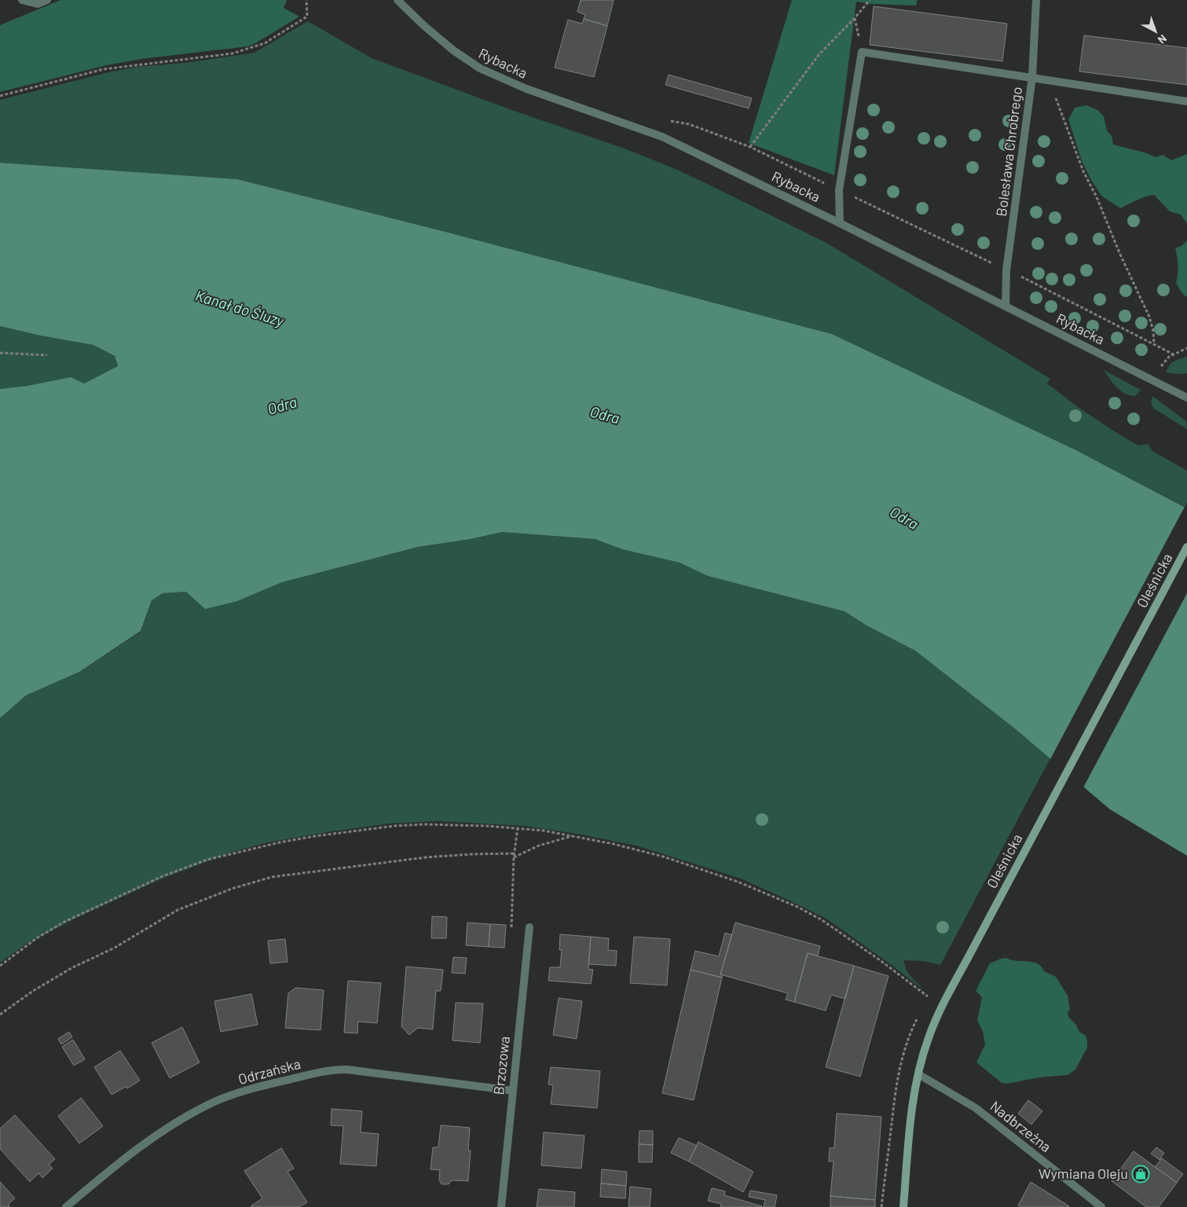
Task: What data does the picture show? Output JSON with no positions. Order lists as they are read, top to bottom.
{
  "streets": {
    "main road": ["Oleśnicka"],
    "street": [
      "Rybacka",
      "Bolesława Chrobrego",
      "Brzozowa",
      "Odrzańska",
      "Nadbrzeżna"
    ]
  },
  "crossings": [
    ["Rybacka", "Bolesława Chrobrego"],
    ["Oleśnicka", "Nadbrzeżna"],
    ["Brzozowa", "Odrzańska"]
  ],
  "water": ["Kanał do Śluzy", "Odra"],
  "places": {
    "shop": ["Wymiana Oleju"]
  },
  "north": "bottom right"
}
